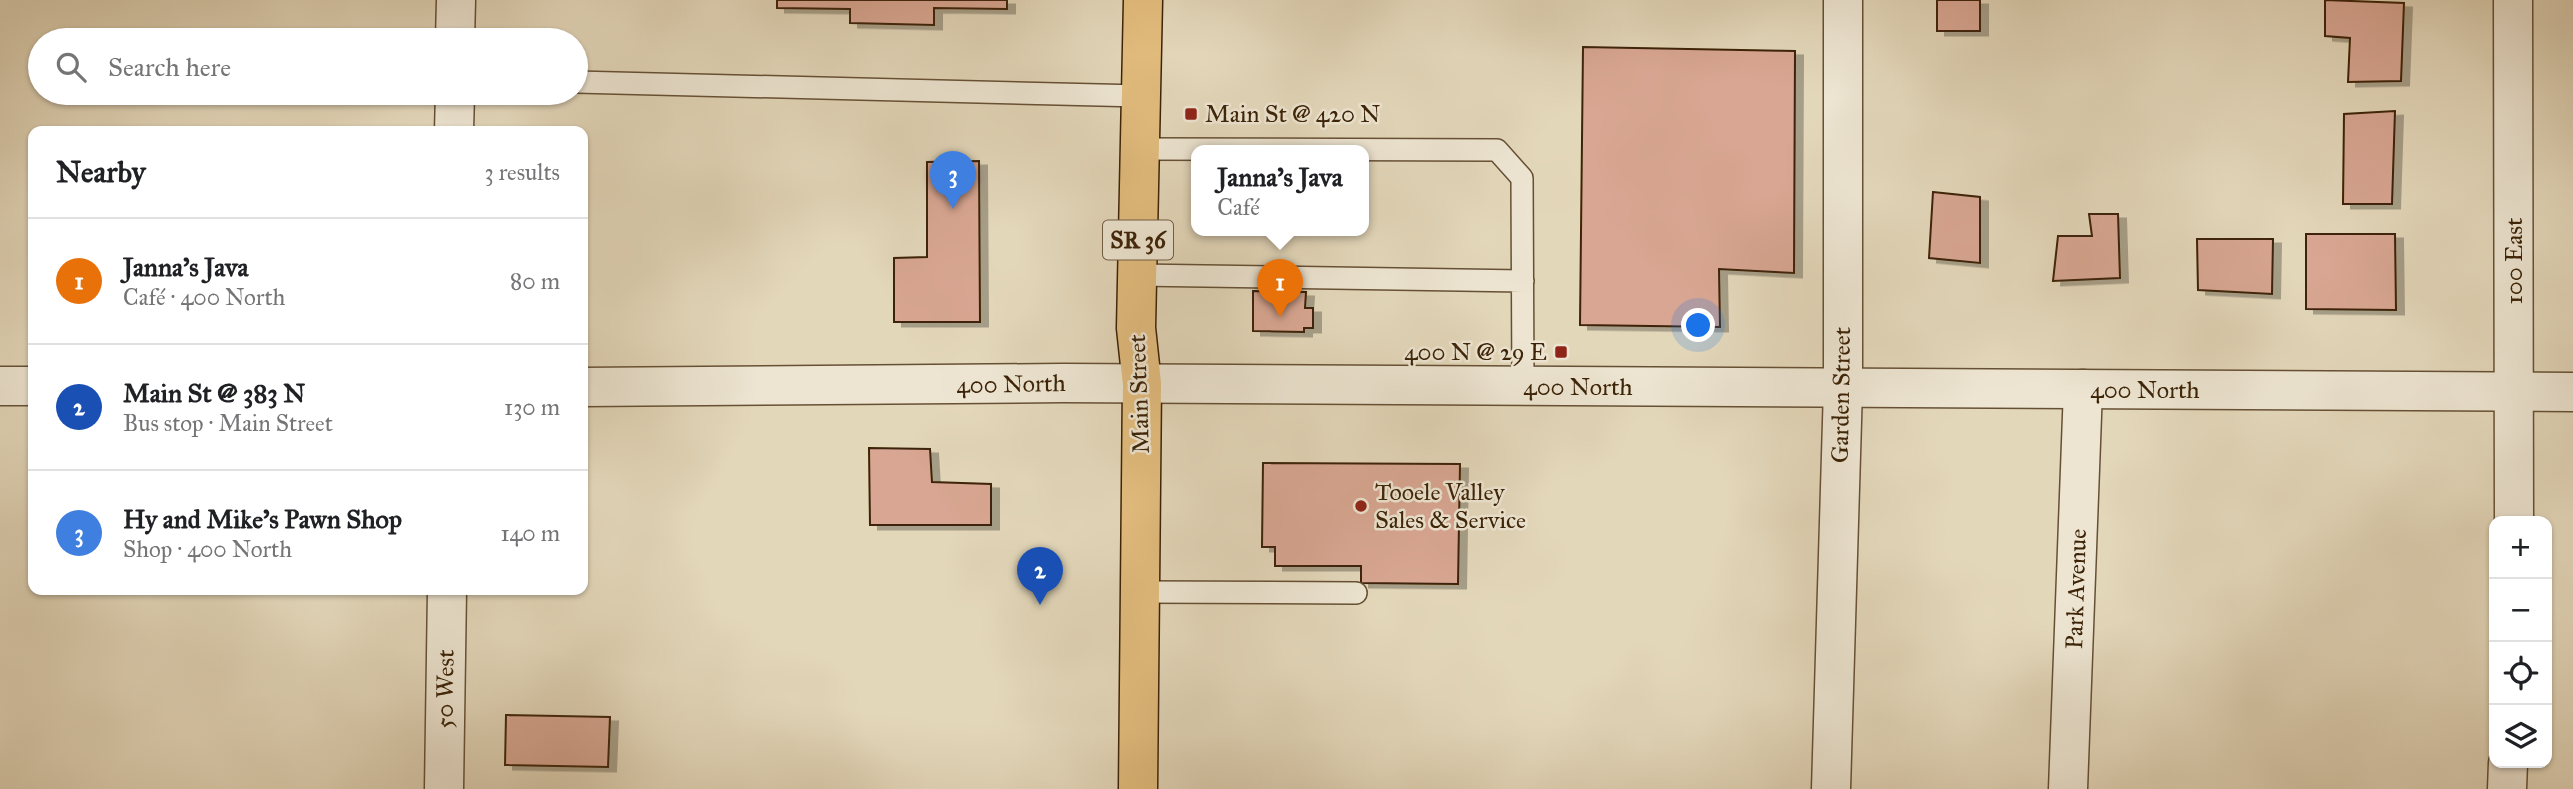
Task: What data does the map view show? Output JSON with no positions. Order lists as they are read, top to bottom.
{
  "streets": {
    "highway": ["SR 36", "Main Street"],
    "street": [
      "100 East",
      "400 North",
      "Garden Street",
      "Park Avenue",
      "50 West"
    ]
  },
  "crossings": [
    ["100 East", "400 North"],
    ["400 North", "Main Street"],
    ["400 North", "Garden Street"],
    ["400 North", "Park Avenue"]
  ],
  "places": {
    "transit": ["Main St @ 420 N", "400 N @ 29 E"],
    "other": ["Tooele Valley Sales & Service"]
  },
  "page": {
    "search": "Search here",
    "heading": ["Nearby", "3 results"],
    "popup": ["Janna's Java", "Café"],
    "pins": ["3", "1", "2"],
    "list": [
      {
        "mark": "1",
        "name": "Janna's Java",
        "note": "Café · 400 North",
        "value": "80 m"
      },
      {
        "mark": "2",
        "name": "Main St @ 383 N",
        "note": "Bus stop · Main Street",
        "value": "130 m"
      },
      {
        "mark": "3",
        "name": "Hy and Mike's Pawn Shop",
        "note": "Shop · 400 North",
        "value": "140 m"
      }
    ],
    "map_buttons": ["+", "−"]
  }
}
